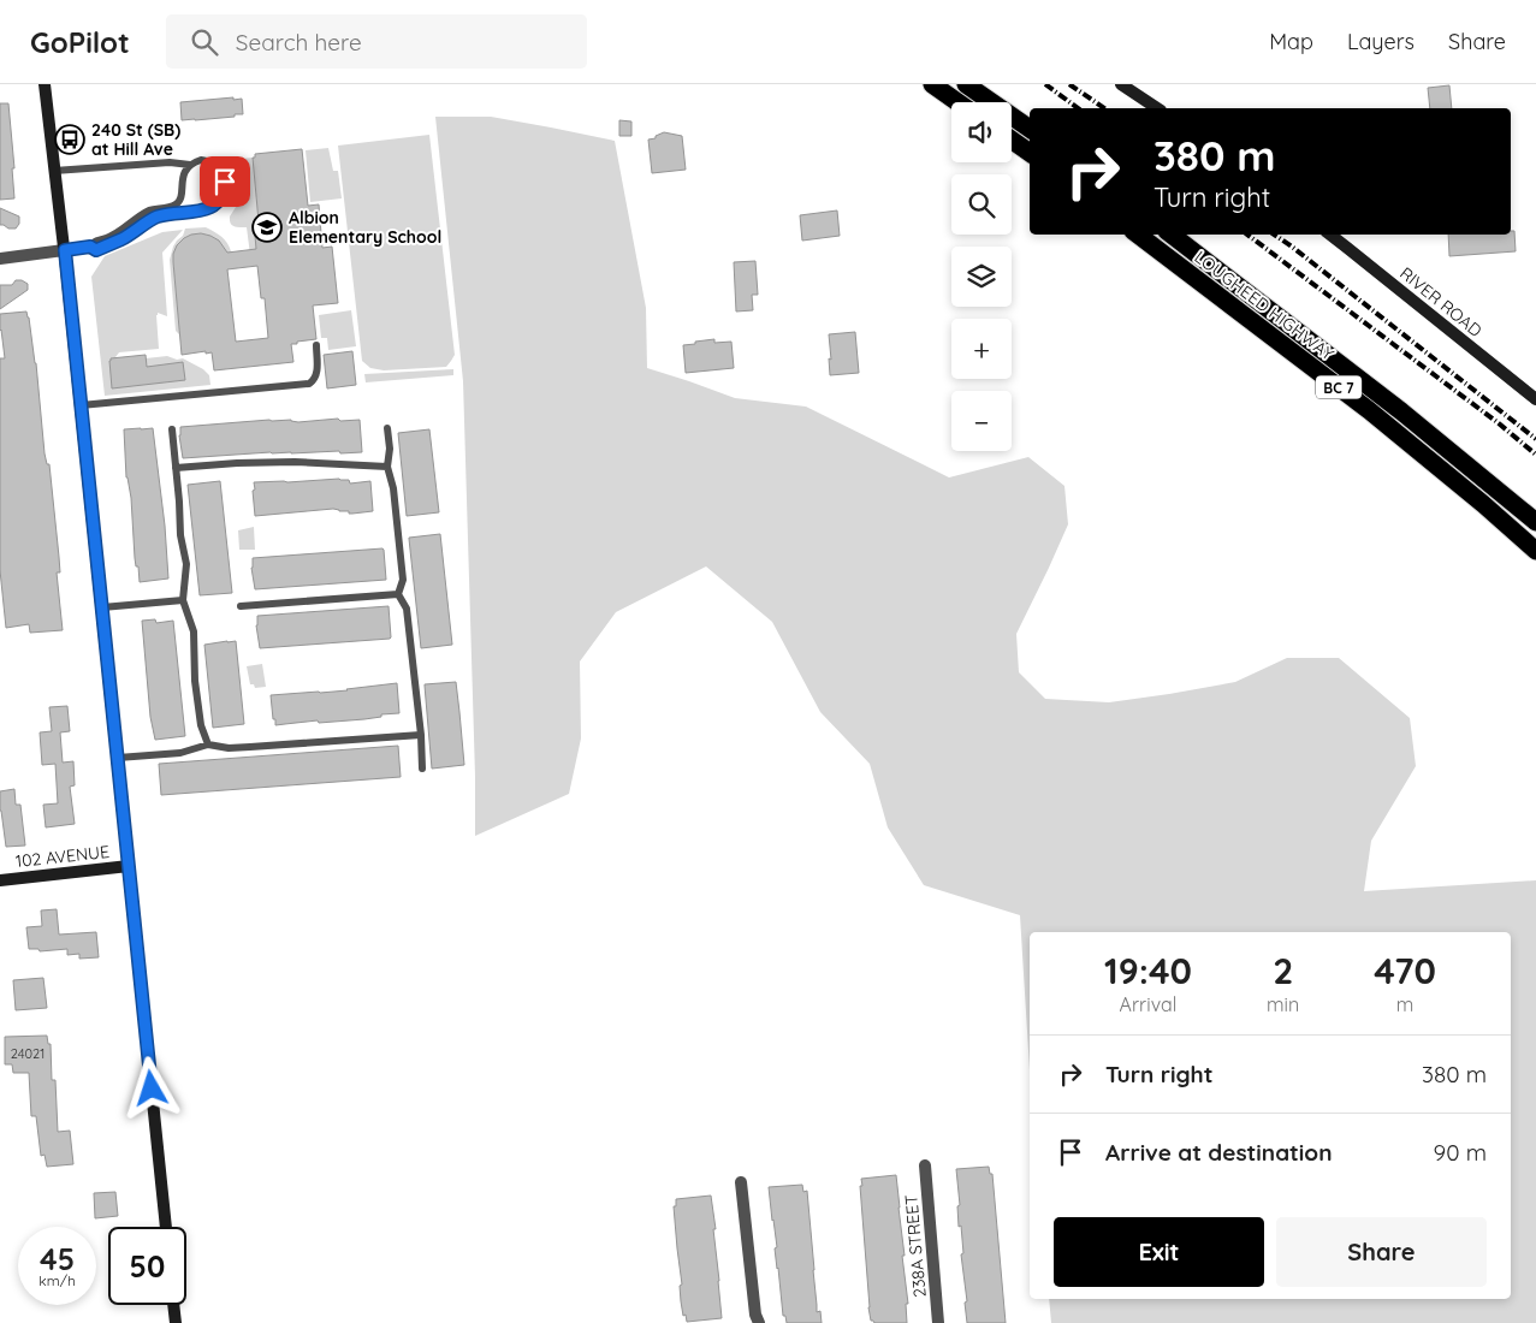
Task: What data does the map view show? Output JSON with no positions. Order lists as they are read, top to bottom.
{
  "streets": {
    "highway": ["LOUGHEED HIGHWAY", "BC 7"],
    "main road": ["RIVER ROAD", "102 AVENUE"],
    "street": ["238A STREET"]
  },
  "places": {
    "bus stop": ["240 St (SB) at Hill Ave"],
    "school or university": ["Albion Elementary School"]
  },
  "house_numbers": ["24021"],
  "page": {
    "header": "GoPilot",
    "search": "Search here",
    "nav": ["Map", "Layers", "Share"],
    "map_buttons": ["+", "−"],
    "turn": ["380 m", "Turn right"],
    "eta": [
      "19:40",
      "Arrival",
      "2",
      "min",
      "470",
      "m"
    ],
    "list": [
      {
        "name": "Turn right",
        "value": "380 m"
      },
      {
        "name": "Arrive at destination",
        "value": "90 m"
      }
    ],
    "buttons": ["Exit", "Share"],
    "speed": "45 km/h",
    "limit": "50"
  }
}
